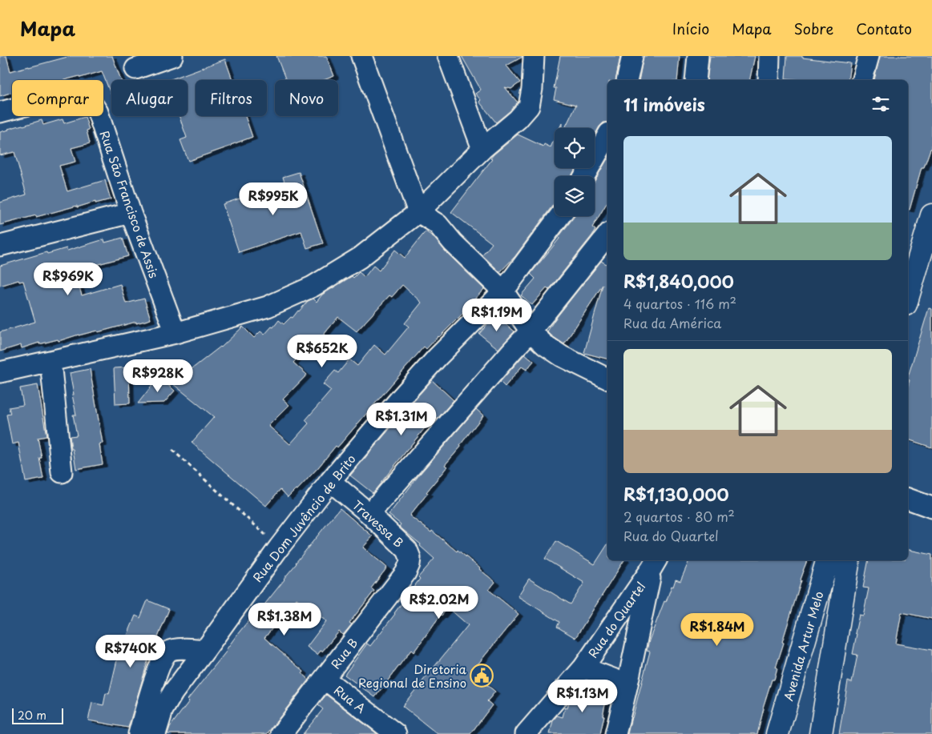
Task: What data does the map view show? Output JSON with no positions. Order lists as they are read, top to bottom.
{
  "streets": {
    "main road": ["Avenida Artur Melo"],
    "street": [
      "Rua São Francisco de Assis",
      "Rua Dom Juvêncio de Brito",
      "Travessa B",
      "Rua do Quartel",
      "Rua B",
      "Rua A"
    ]
  },
  "crossings": [
    ["Rua Dom Juvêncio de Brito", "Travessa B"],
    ["Travessa B", "Rua B"],
    ["Rua B", "Rua A"]
  ],
  "places": {
    "public building": ["Diretoria Regional de Ensino"]
  },
  "scale_bar": "20 m",
  "page": {
    "header": "Mapa",
    "nav": [
      "Início",
      "Mapa",
      "Sobre",
      "Contato"
    ],
    "chip": [
      "Comprar",
      "Alugar",
      "Filtros",
      "Novo"
    ],
    "heading": "11 imóveis",
    "list": [
      {
        "name": "R$1,840,000",
        "note": "4 quartos · 116 m² · Rua da América"
      },
      {
        "name": "R$1,130,000",
        "note": "2 quartos · 80 m² · Rua do Quartel"
      }
    ],
    "price": [
      "R$995K",
      "R$969K",
      "R$1.19M",
      "R$652K",
      "R$928K",
      "R$1.31M",
      "R$2.02M",
      "R$1.38M",
      "R$1.84M",
      "R$740K",
      "R$1.13M"
    ],
    "scale": "20 m"
  }
}
